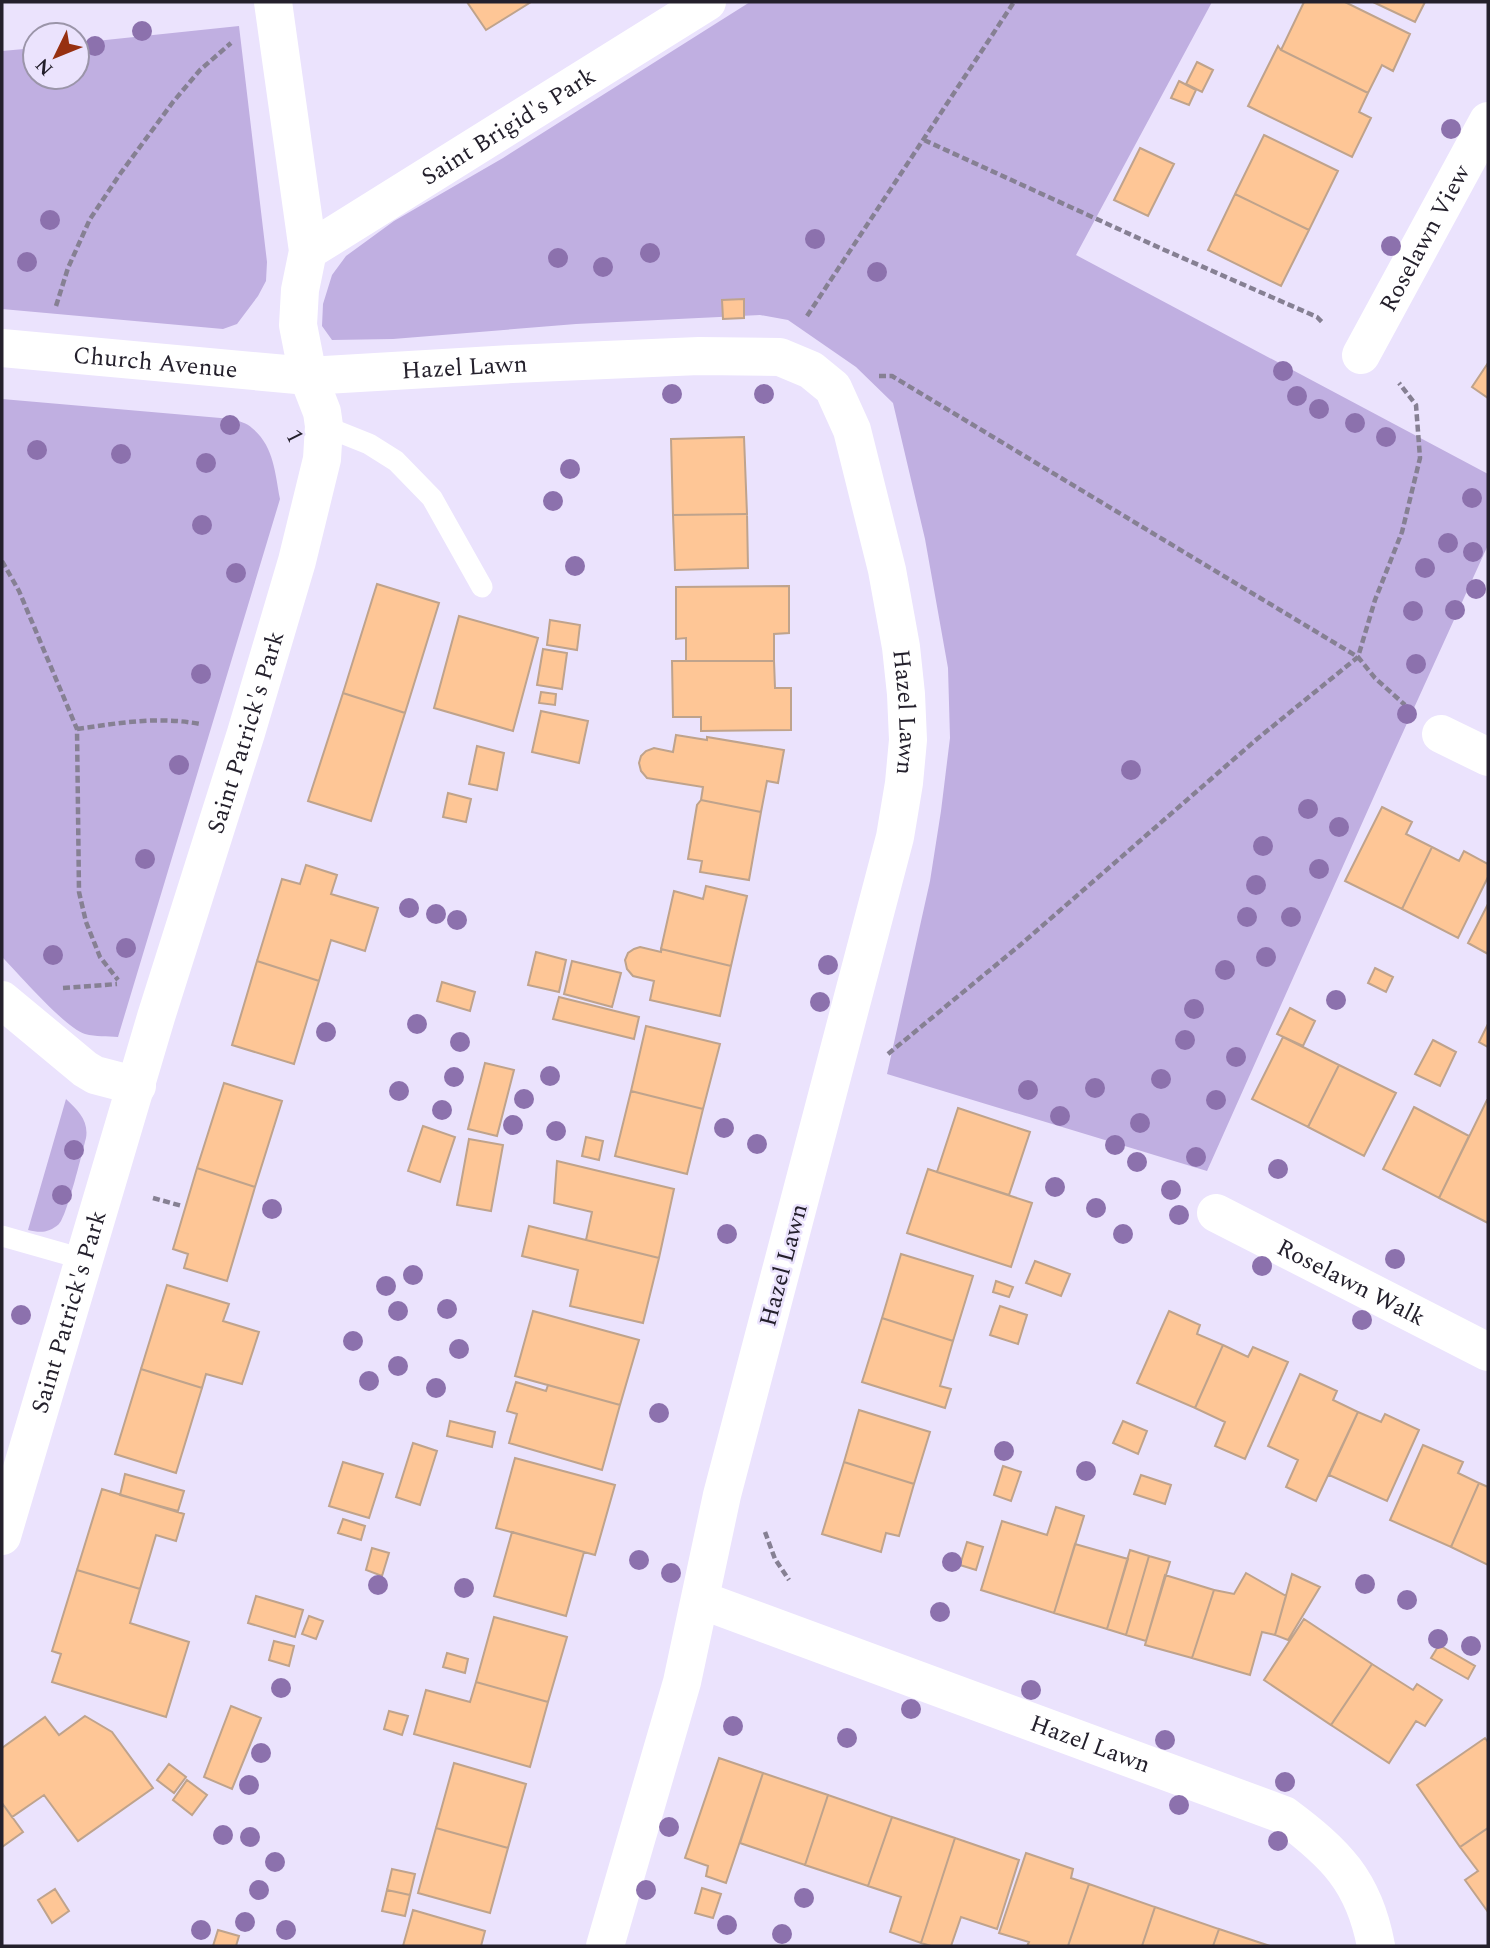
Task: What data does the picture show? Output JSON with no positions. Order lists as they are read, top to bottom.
{
  "streets": {
    "street": [
      "Saint Brigid's Park",
      "Roselawn View",
      "Church Avenue",
      "Hazel Lawn",
      "Saint Patrick's Park",
      "Roselawn Walk"
    ]
  },
  "crossings": [
    ["Church Avenue", "Hazel Lawn"],
    ["Church Avenue", "Saint Patrick's Park"],
    ["Hazel Lawn", "Saint Patrick's Park"]
  ],
  "north": "bottom left"
}
